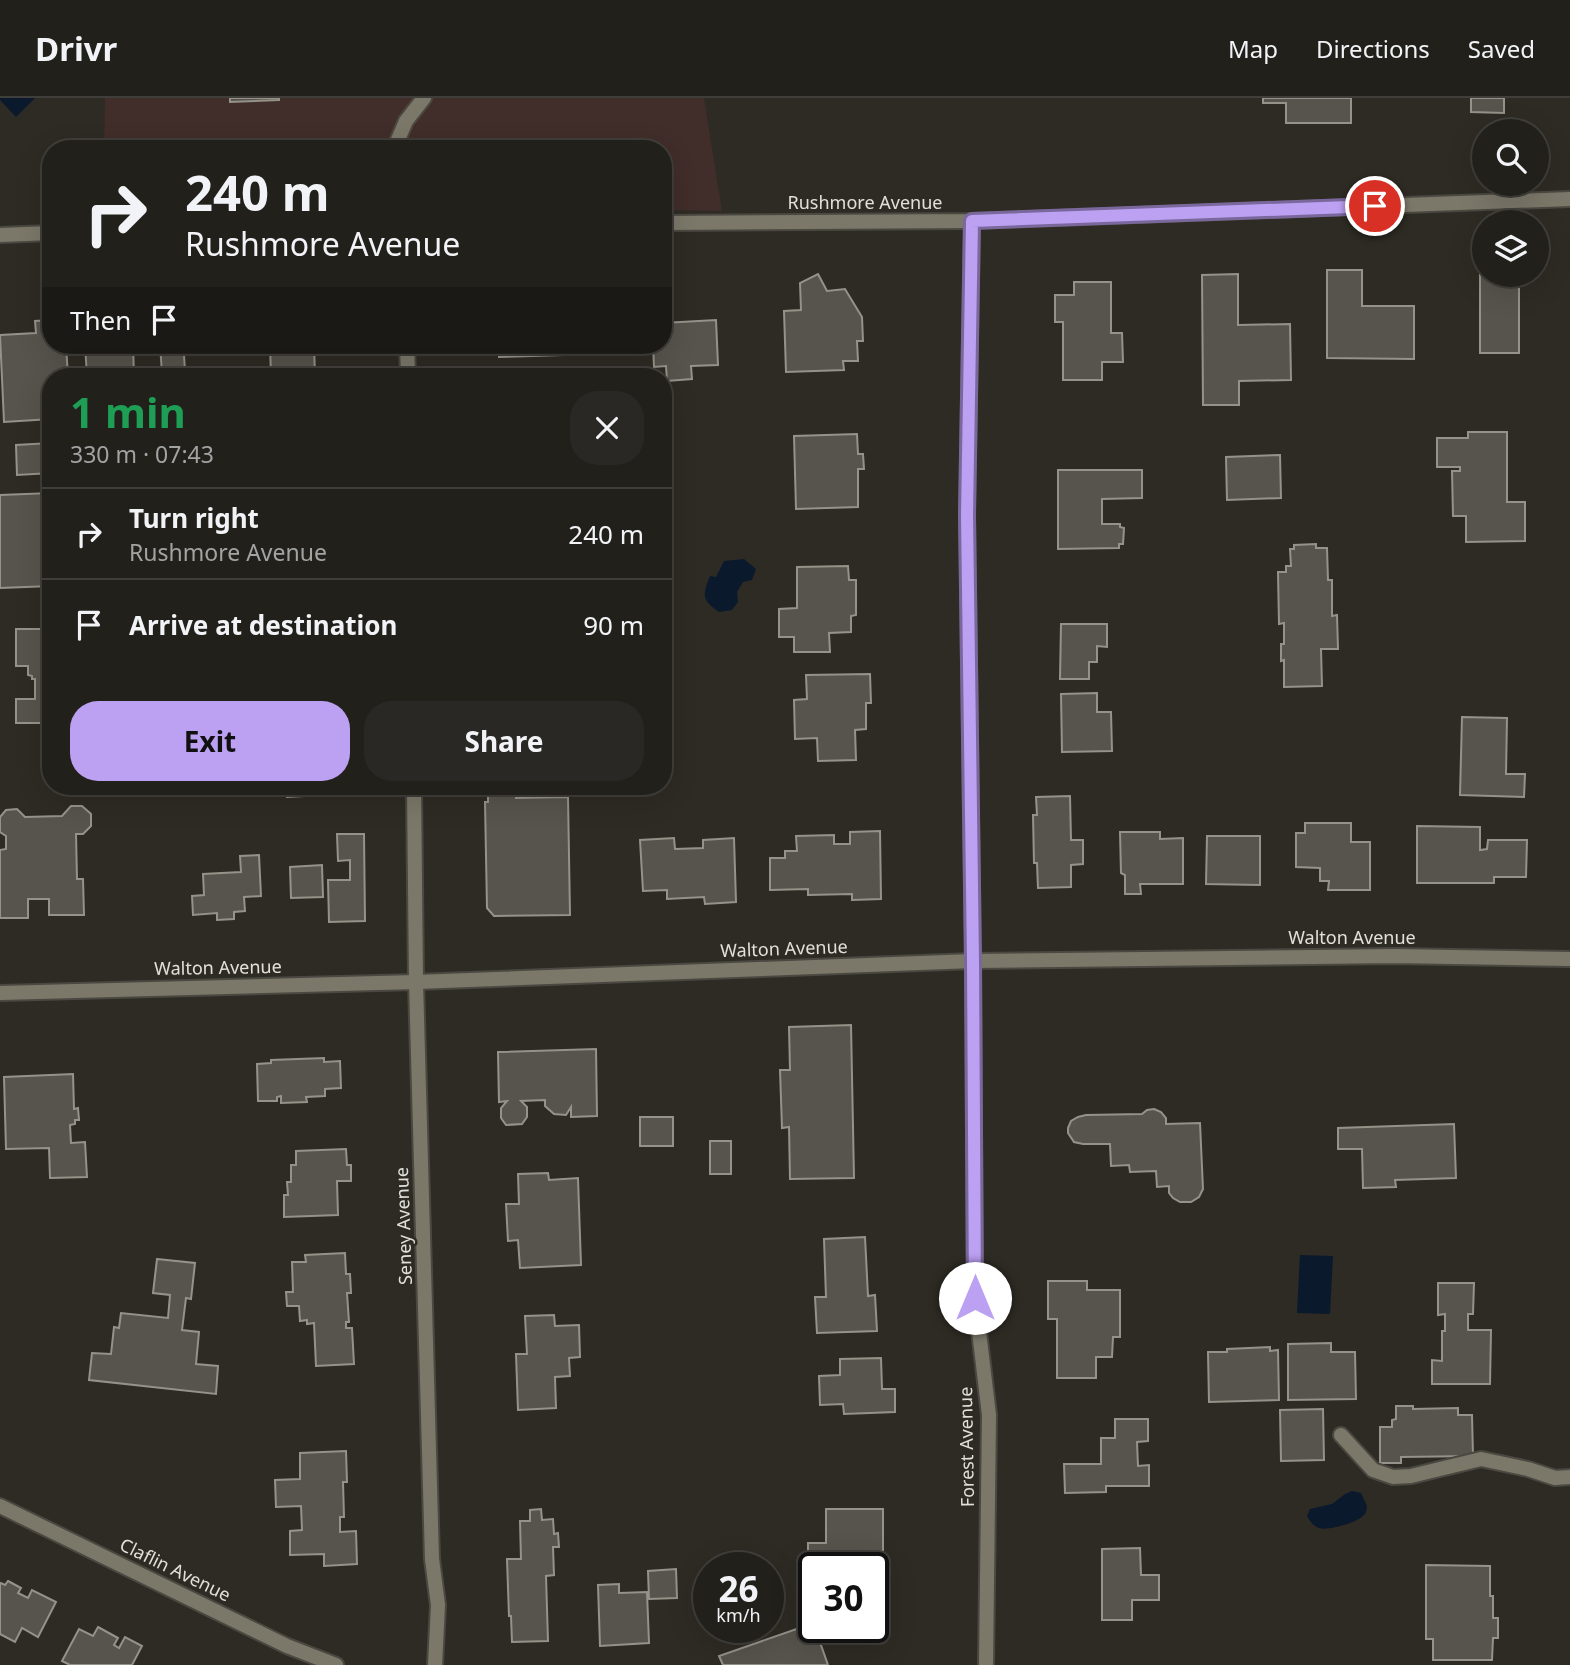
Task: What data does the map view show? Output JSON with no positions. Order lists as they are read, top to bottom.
{
  "streets": {
    "street": [
      "Rushmore Avenue",
      "Walton Avenue",
      "Seney Avenue",
      "Forest Avenue",
      "Claflin Avenue"
    ]
  },
  "crossings": [
    ["Rushmore Avenue", "Forest Avenue"],
    ["Walton Avenue", "Seney Avenue"],
    ["Walton Avenue", "Forest Avenue"]
  ],
  "page": {
    "header": "Drivr",
    "nav": ["Map", "Directions", "Saved"],
    "turn": ["240 m", "Rushmore Avenue"],
    "then": "Then",
    "heading": ["1 min", "330 m · 07:43"],
    "list": [
      {
        "name": "Turn right",
        "note": "Rushmore Avenue",
        "value": "240 m"
      },
      {
        "name": "Arrive at destination",
        "value": "90 m"
      }
    ],
    "buttons": ["Exit", "Share"],
    "speed": "26 km/h",
    "limit": "30"
  }
}
